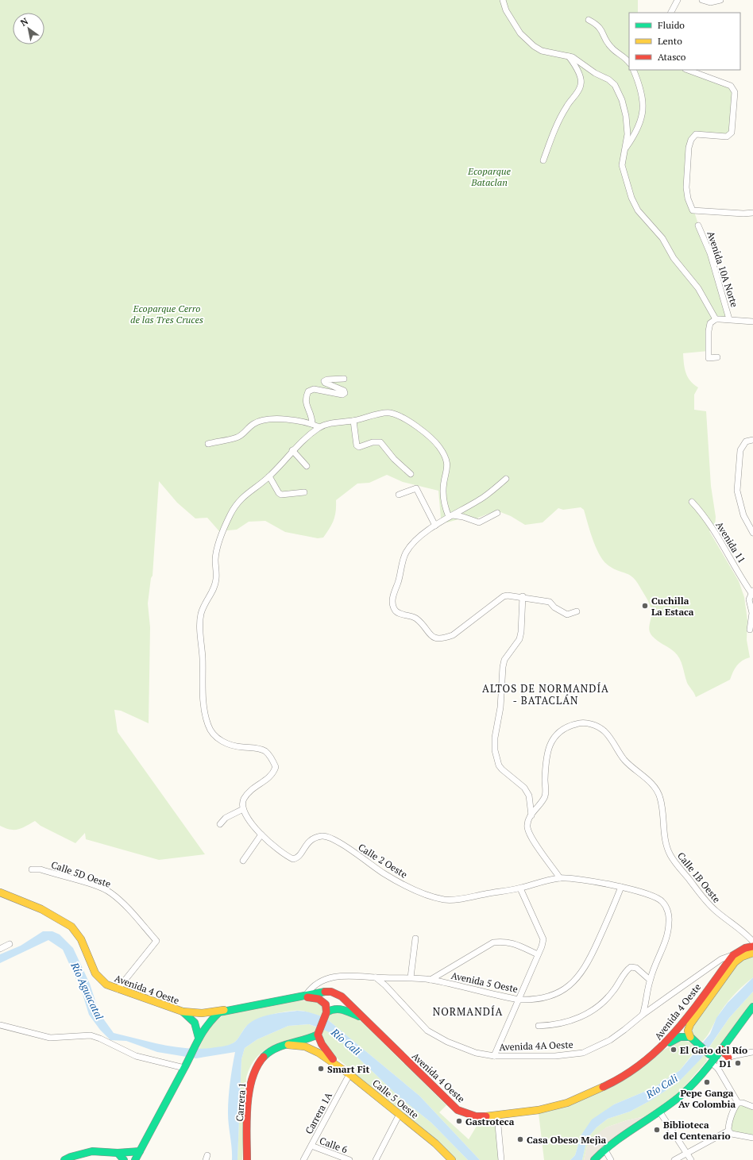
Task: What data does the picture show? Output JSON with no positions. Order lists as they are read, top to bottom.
{
  "streets": {
    "main road": ["Avenida 4 Oeste", "Calle 5 Oeste", "Carrera 1"],
    "street": [
      "Avenida 10A Norte",
      "Avenida 11",
      "Calle 2 Oeste",
      "Calle 5D Oeste",
      "Calle 1B Oeste",
      "Avenida 5 Oeste",
      "Avenida 4A Oeste",
      "Carrera 1A",
      "Calle 6"
    ]
  },
  "crossings": [
    ["Calle 2 Oeste", "Avenida 5 Oeste"],
    ["Calle 2 Oeste", "Avenida 4A Oeste"],
    ["Calle 5D Oeste", "Avenida 4 Oeste"],
    ["Avenida 5 Oeste", "Avenida 4 Oeste"],
    ["Avenida 5 Oeste", "Avenida 4A Oeste"],
    ["Avenida 4 Oeste", "Avenida 4A Oeste"],
    ["Calle 5 Oeste", "Carrera 1"],
    ["Calle 5 Oeste", "Carrera 1A"],
    ["Carrera 1A", "Calle 6"]
  ],
  "districts": ["ALTOS DE NORMANDÍA - BATACLÁN", "NORMANDÍA"],
  "water": ["Río Aguacatal", "Río Cali"],
  "parks": ["Ecoparque Bataclan", "Ecoparque Cerro de las Tres Cruces"],
  "places": [
    "Cuchilla La Estaca",
    "El Gato del Río",
    "D1",
    "Smart Fit",
    "Pepe Ganga Av Colombia",
    "Gastroteca",
    "Biblioteca del Centenario",
    "Casa Obeso Mejìa"
  ],
  "legend": ["Fluido", "Lento", "Atasco"],
  "north": "top left"
}
